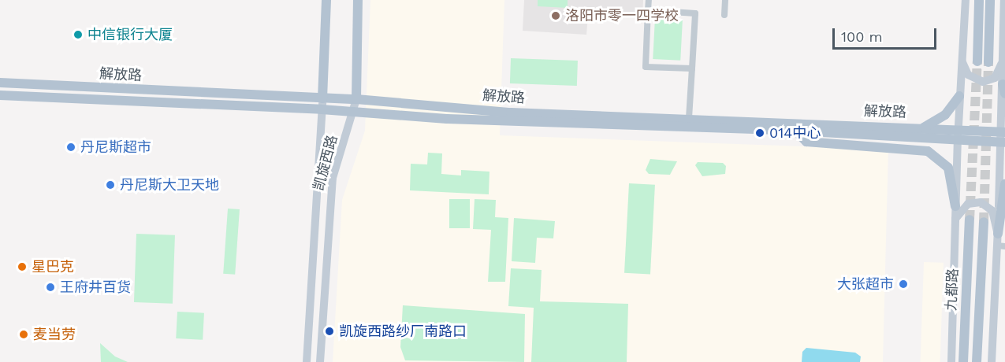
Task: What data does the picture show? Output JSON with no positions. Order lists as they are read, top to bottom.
{
  "streets": {
    "main road": ["解放路", "凯旋西路", "九都路"]
  },
  "crossings": [
    ["解放路", "凯旋西路"]
  ],
  "places": [
    "洛阳市零一四学校",
    "中信银行大厦",
    "014中心",
    "丹尼斯超市",
    "丹尼斯大卫天地",
    "星巴克",
    "大张超市",
    "王府井百货",
    "凯旋西路纱厂南路口",
    "麦当劳"
  ],
  "scale_bar": "100 m"
}
